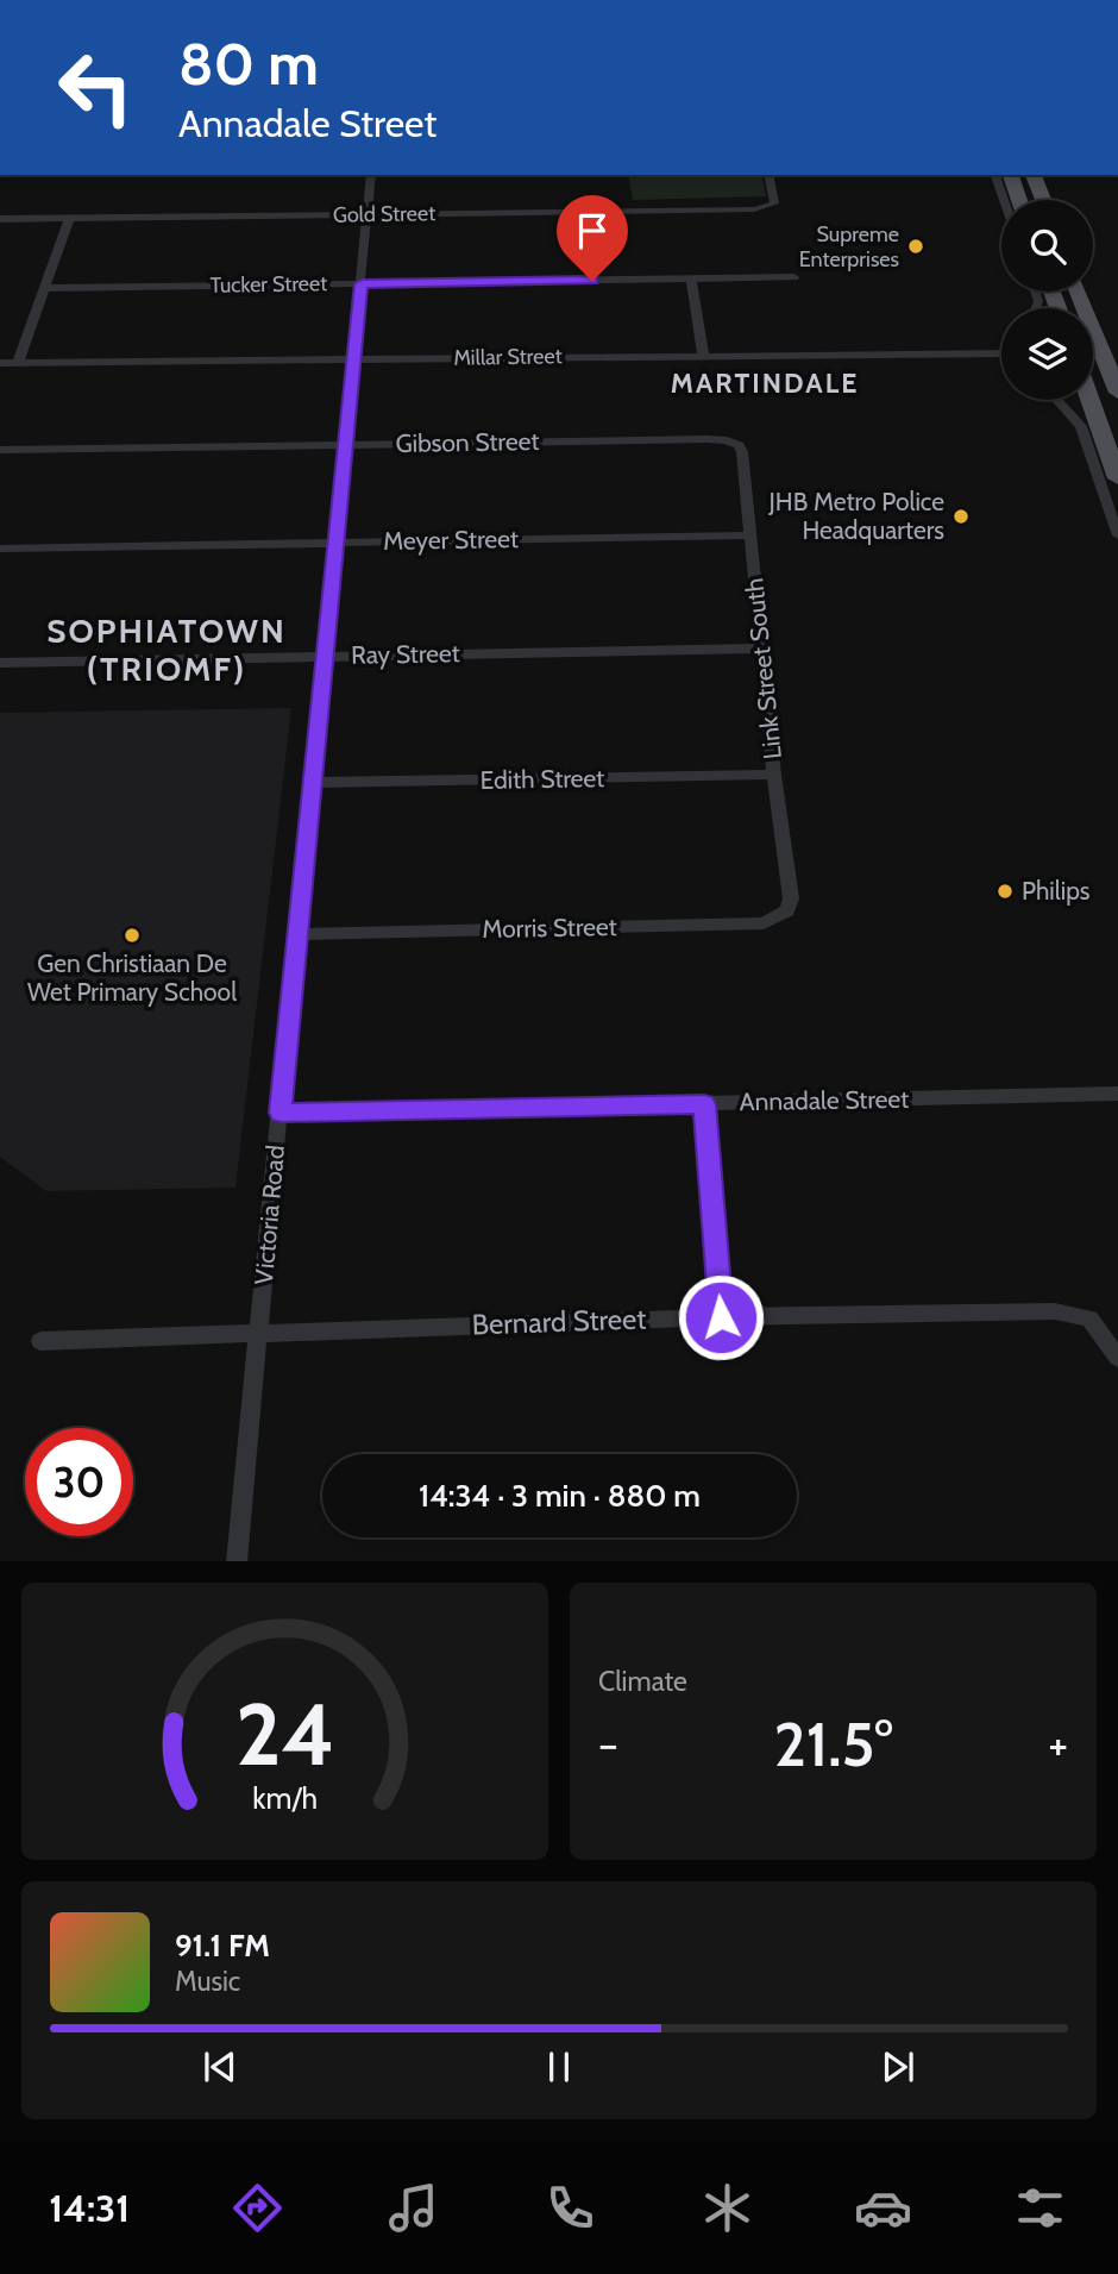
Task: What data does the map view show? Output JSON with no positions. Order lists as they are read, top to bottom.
{
  "streets": {
    "street": [
      "Gold Street",
      "Tucker Street",
      "Millar Street",
      "Gibson Street",
      "Meyer Street",
      "Ray Street",
      "Link Street South",
      "Edith Street",
      "Morris Street",
      "Annadale Street",
      "Victoria Road",
      "Bernard Street"
    ]
  },
  "crossings": [
    ["Gold Street", "Victoria Road"],
    ["Tucker Street", "Victoria Road"],
    ["Millar Street", "Victoria Road"],
    ["Gibson Street", "Link Street South"],
    ["Gibson Street", "Victoria Road"],
    ["Meyer Street", "Link Street South"],
    ["Meyer Street", "Victoria Road"],
    ["Ray Street", "Link Street South"],
    ["Ray Street", "Victoria Road"],
    ["Link Street South", "Edith Street"],
    ["Link Street South", "Morris Street"],
    ["Edith Street", "Victoria Road"],
    ["Morris Street", "Victoria Road"],
    ["Annadale Street", "Victoria Road"],
    ["Victoria Road", "Bernard Street"]
  ],
  "districts": ["MARTINDALE", "SOPHIATOWN (TRIOMF)"],
  "places": [
    "Supreme Enterprises",
    "JHB Metro Police Headquarters",
    "Philips",
    "Gen Christiaan De Wet Primary School"
  ],
  "page": {
    "turn": ["80 m", "Annadale Street"],
    "limit": "30",
    "trip": "14:34 · 3 min · 880 m",
    "tile": "Climate",
    "heat": ["−", "21.5°", "+"],
    "song": ["91.1 FM", "Music"],
    "tabs": "14:31",
    "gauge": ["24", "km/h"]
  }
}
